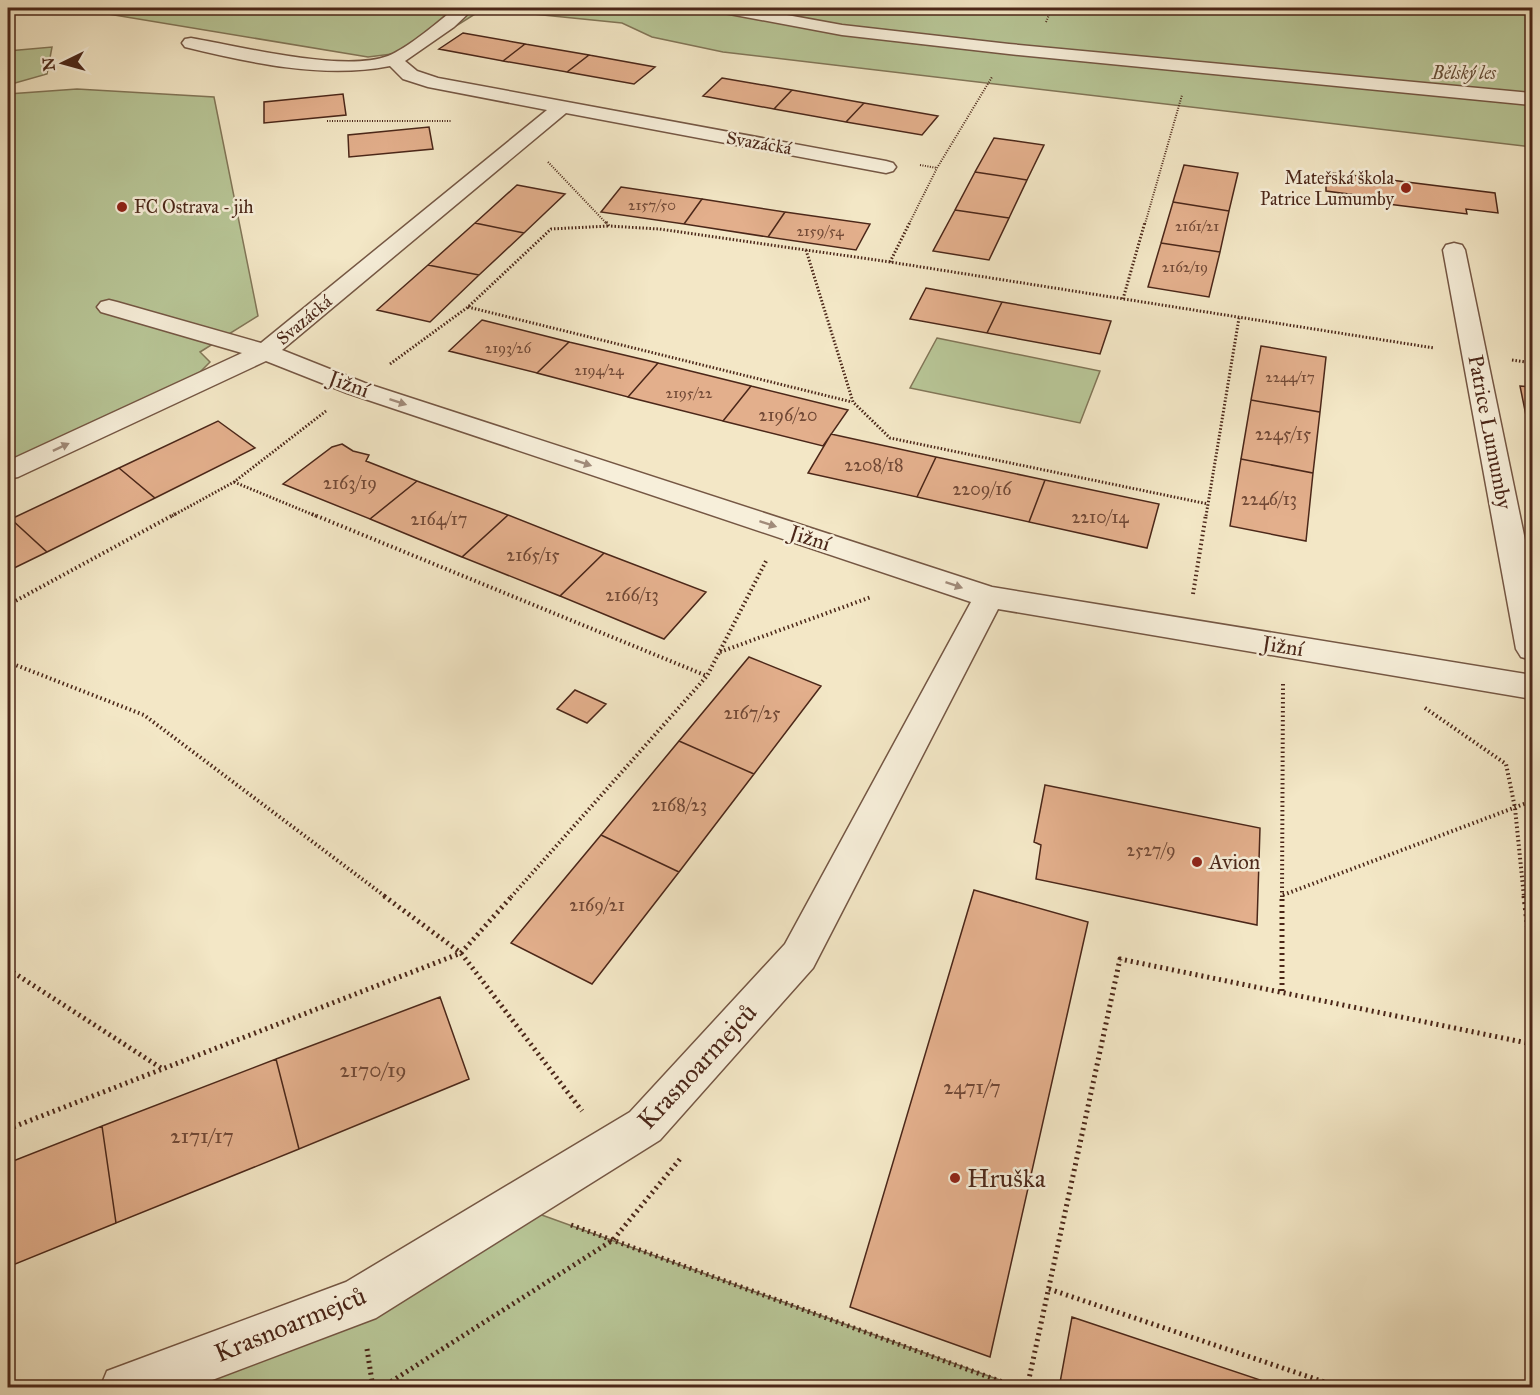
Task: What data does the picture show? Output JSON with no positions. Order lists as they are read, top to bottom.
{
  "streets": {
    "street": [
      "Svazácká",
      "Jižní",
      "Patrice Lumumby",
      "Krasnoarmejců"
    ]
  },
  "crossings": [
    ["Svazácká", "Jižní"],
    ["Jižní", "Krasnoarmejců"]
  ],
  "parks": ["Bělský les"],
  "places": [
    "Mateřská škola Patrice Lumumby",
    "FC Ostrava - jih",
    "Avion",
    "Hruška"
  ],
  "house_numbers": [
    "2157/50",
    "2161/21",
    "2159/54",
    "2162/19",
    "2193/26",
    "2194/24",
    "2244/17",
    "2195/22",
    "2196/20",
    "2245/15",
    "2208/18",
    "2163/19",
    "2209/16",
    "2246/13",
    "2210/14",
    "2164/17",
    "2165/15",
    "2166/13",
    "2167/25",
    "2168/23",
    "2527/9",
    "2169/21",
    "2170/19",
    "2471/7",
    "2171/17"
  ],
  "north": "left"
}
